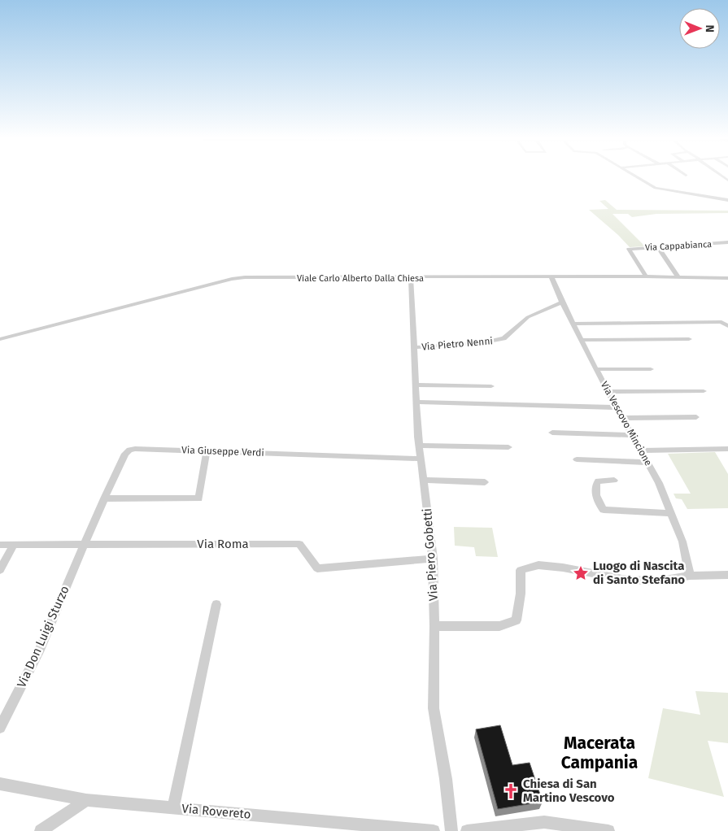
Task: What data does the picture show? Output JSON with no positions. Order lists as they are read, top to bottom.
{
  "streets": {
    "street": [
      "Via Cappabianca",
      "Viale Carlo Alberto Dalla Chiesa",
      "Via Pietro Nenni",
      "Via Vescovo Mincione",
      "Via Giuseppe Verdi",
      "Via Roma",
      "Via Piero Gobetti",
      "Via Don Luigi Sturzo",
      "Via Rovereto"
    ]
  },
  "crossings": [
    ["Viale Carlo Alberto Dalla Chiesa", "Via Vescovo Mincione"],
    ["Viale Carlo Alberto Dalla Chiesa", "Via Piero Gobetti"],
    ["Via Pietro Nenni", "Via Vescovo Mincione"],
    ["Via Pietro Nenni", "Via Piero Gobetti"],
    ["Via Giuseppe Verdi", "Via Roma"],
    ["Via Giuseppe Verdi", "Via Piero Gobetti"],
    ["Via Giuseppe Verdi", "Via Don Luigi Sturzo"],
    ["Via Roma", "Via Piero Gobetti"],
    ["Via Roma", "Via Don Luigi Sturzo"]
  ],
  "districts": ["Macerata Campania"],
  "places": {
    "place": ["Luogo di Nascita di Santo Stefano"],
    "church": ["Chiesa di San Martino Vescovo"]
  },
  "north": "right"
}
